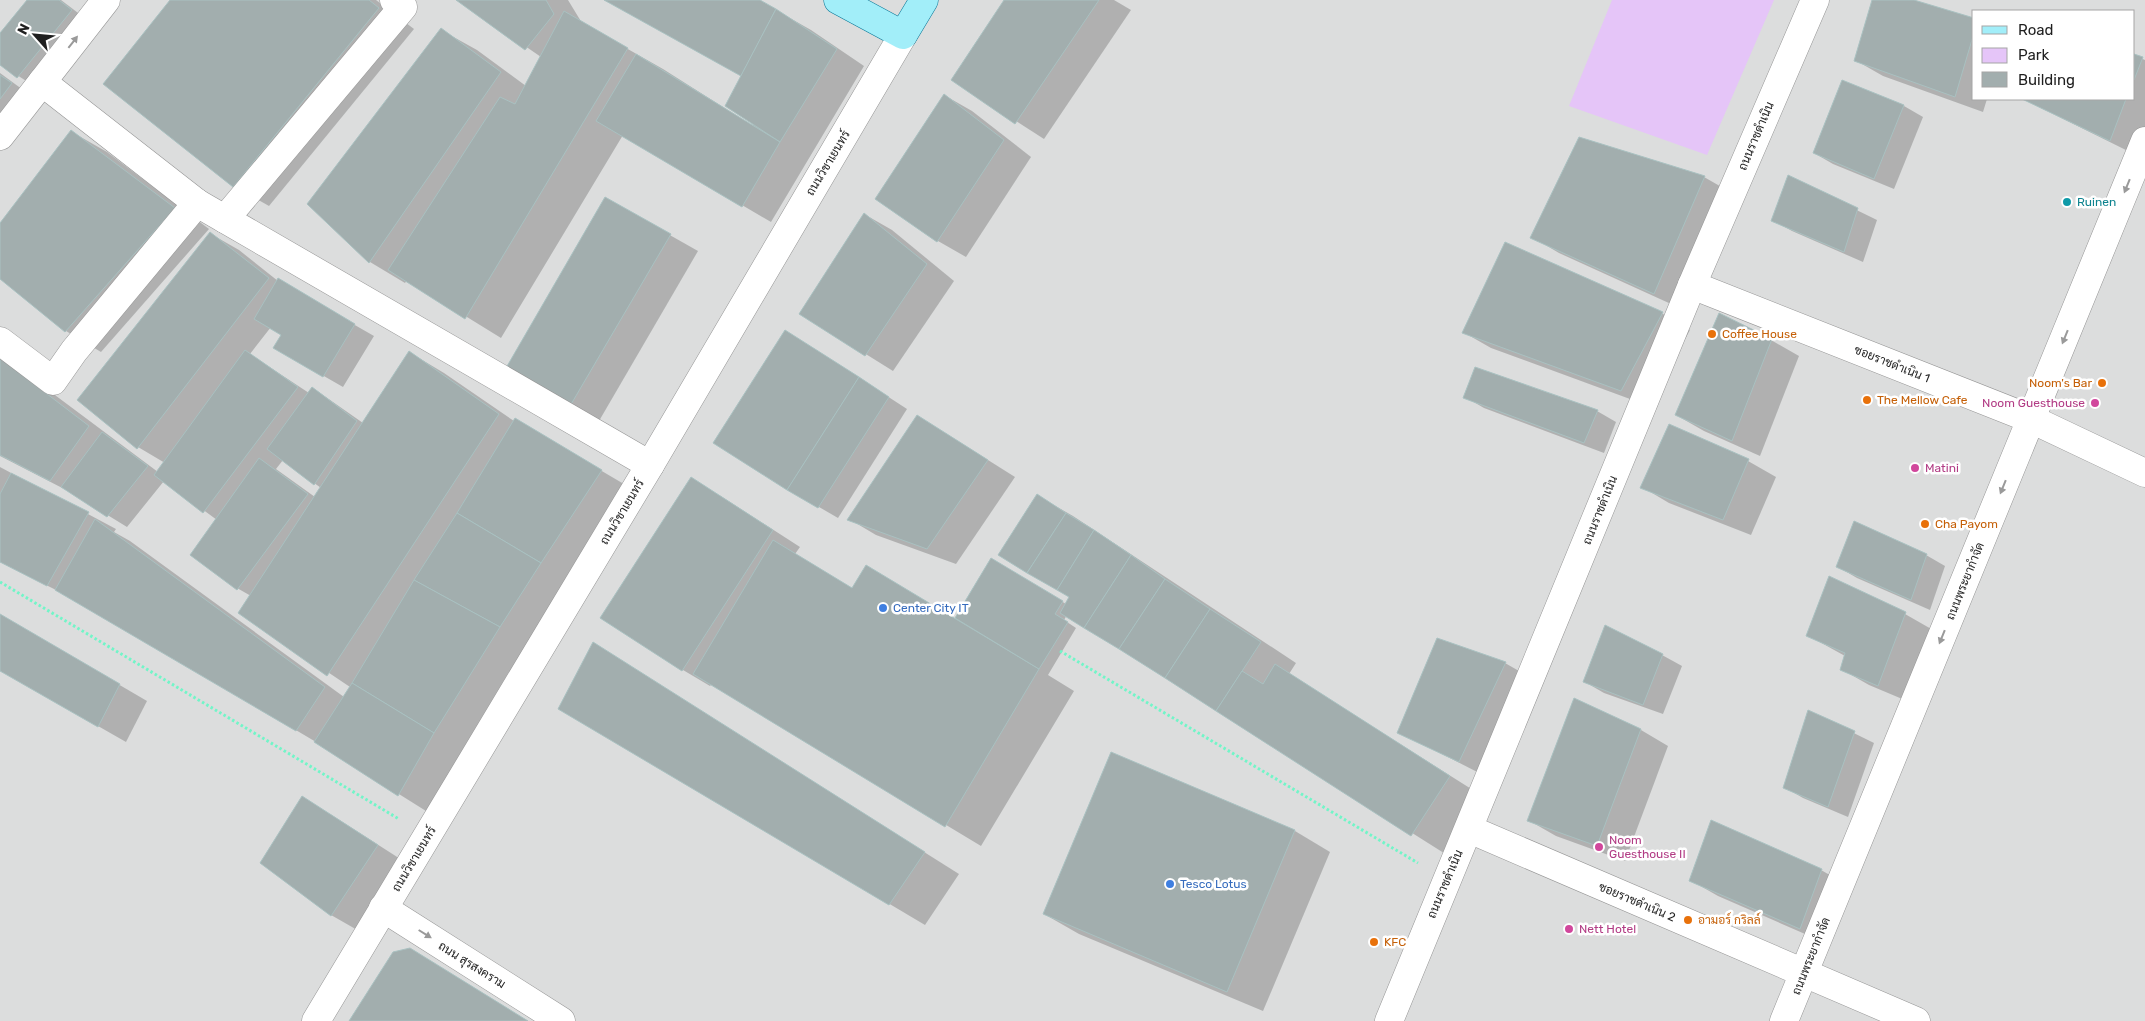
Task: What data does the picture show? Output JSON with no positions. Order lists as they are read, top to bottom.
{
  "streets": {
    "main road": ["ถนนวิชาเยนทร์"],
    "street": [
      "ถนนราชดำเนิน",
      "ซอยราชดำเนิน 1",
      "ถนนพระยากำจัด",
      "ซอยราชดำเนิน 2",
      "ถนน สุรสงคราม"
    ]
  },
  "crossings": [
    ["ถนนราชดำเนิน", "ซอยราชดำเนิน 1"],
    ["ถนนราชดำเนิน", "ซอยราชดำเนิน 2"],
    ["ถนนวิชาเยนทร์", "ถนน สุรสงคราม"],
    ["ซอยราชดำเนิน 1", "ถนนพระยากำจัด"],
    ["ถนนพระยากำจัด", "ซอยราชดำเนิน 2"]
  ],
  "one_way": ["ถนนพระยากำจัด", "ถนน สุรสงคราม"],
  "places": [
    "Ruinen",
    "Coffee House",
    "Noom's Bar",
    "The Mellow Cafe",
    "Noom Guesthouse",
    "Matini",
    "Cha Payom",
    "Center City IT",
    "Noom Guesthouse II",
    "Tesco Lotus",
    "อามอร์ กริลล์",
    "Nett Hotel",
    "KFC"
  ],
  "legend": ["Road", "Park", "Building"],
  "north": "top left"
}
